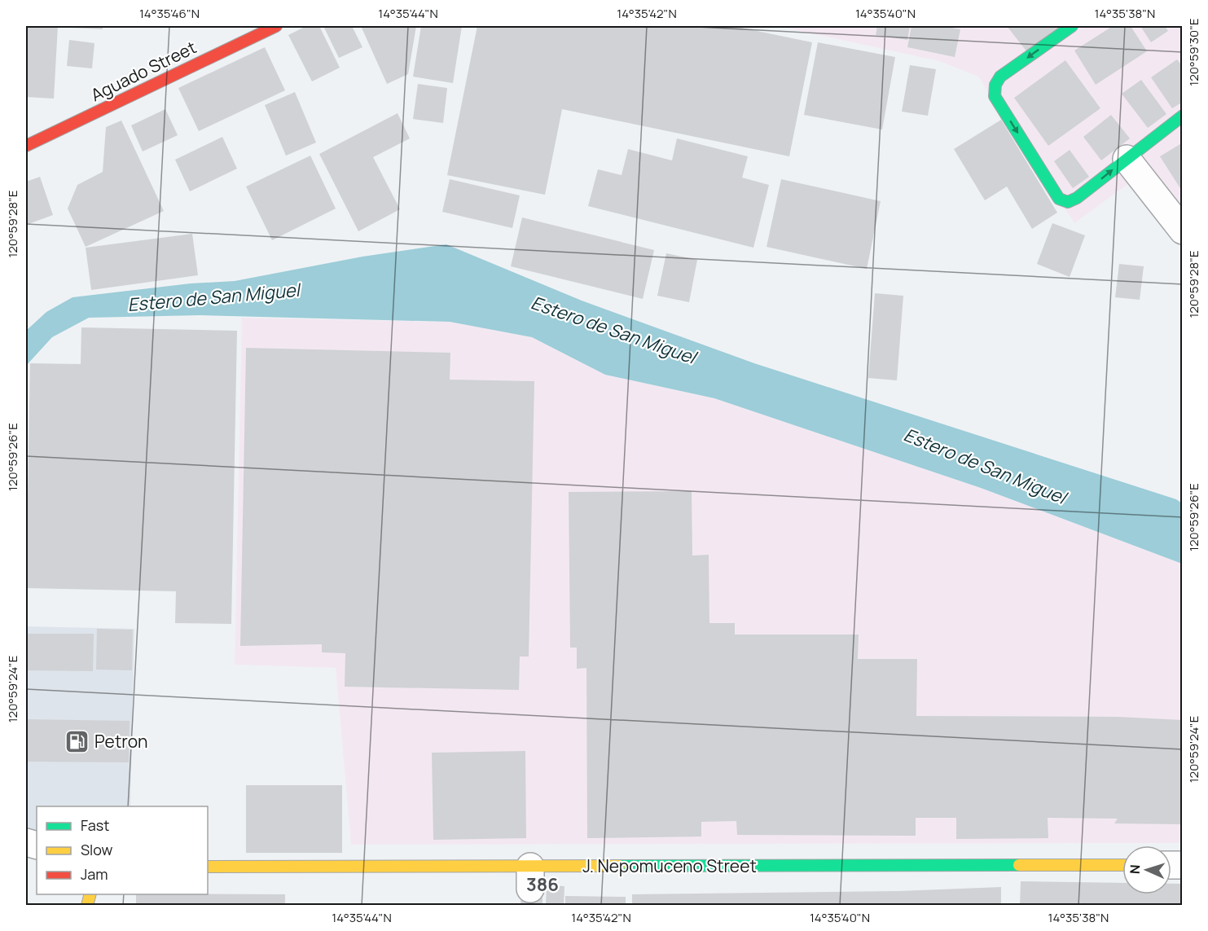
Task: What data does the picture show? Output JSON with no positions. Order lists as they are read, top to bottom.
{
  "streets": {
    "street": ["Aguado Street", "J. Nepomuceno Street"]
  },
  "districts": ["386"],
  "water": ["Estero de San Miguel"],
  "places": {
    "fuel station": ["Petron"]
  },
  "legend": ["Fast", "Slow", "Jam"],
  "north": "left",
  "coordinates": [
    "14°35'46\"N",
    "14°35'44\"N",
    "14°35'42\"N",
    "14°35'40\"N",
    "14°35'38\"N",
    "120°59'30\"E",
    "120°59'28\"E",
    "120°59'26\"E",
    "120°59'24\"E"
  ]
}
